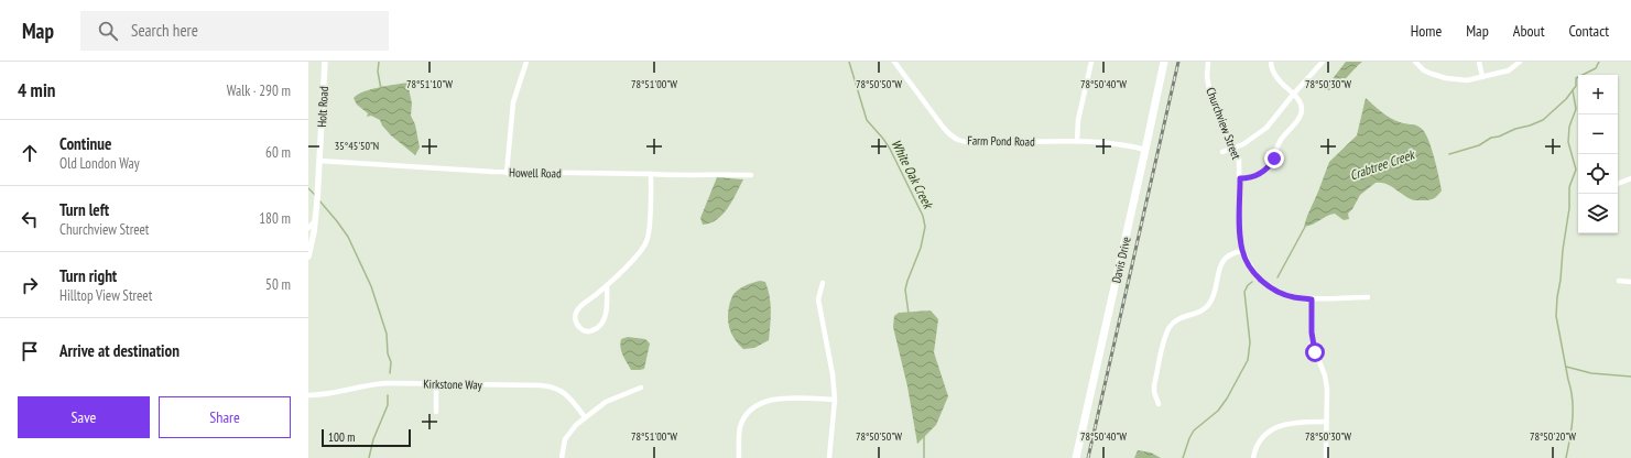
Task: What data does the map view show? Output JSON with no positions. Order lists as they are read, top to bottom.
{
  "streets": {
    "main road": ["Davis Drive"],
    "street": [
      "Holt Road",
      "Churchview Street",
      "Farm Pond Road",
      "Howell Road",
      "Kirkstone Way"
    ]
  },
  "crossings": [
    ["Holt Road", "Howell Road"],
    ["Farm Pond Road", "Davis Drive"]
  ],
  "water": ["Crabtree Creek", "White Oak Creek"],
  "scale_bar": "100 m",
  "page": {
    "header": "Map",
    "search": "Search here",
    "nav": [
      "Home",
      "Map",
      "About",
      "Contact"
    ],
    "heading": ["4 min", "Walk · 290 m"],
    "map_buttons": ["+", "−"],
    "list": [
      ["Continue", "Old London Way", "60 m"],
      ["Turn left", "Churchview Street", "180 m"],
      ["Turn right", "Hilltop View Street", "50 m"],
      "Arrive at destination"
    ],
    "buttons": ["Save", "Share"],
    "scale": "100 m"
  },
  "coordinates": [
    "78°51'10\"W",
    "78°51'00\"W",
    "78°50'50\"W",
    "78°50'40\"W",
    "78°50'30\"W",
    "35°45'50\"N",
    "78°50'20\"W"
  ]
}
